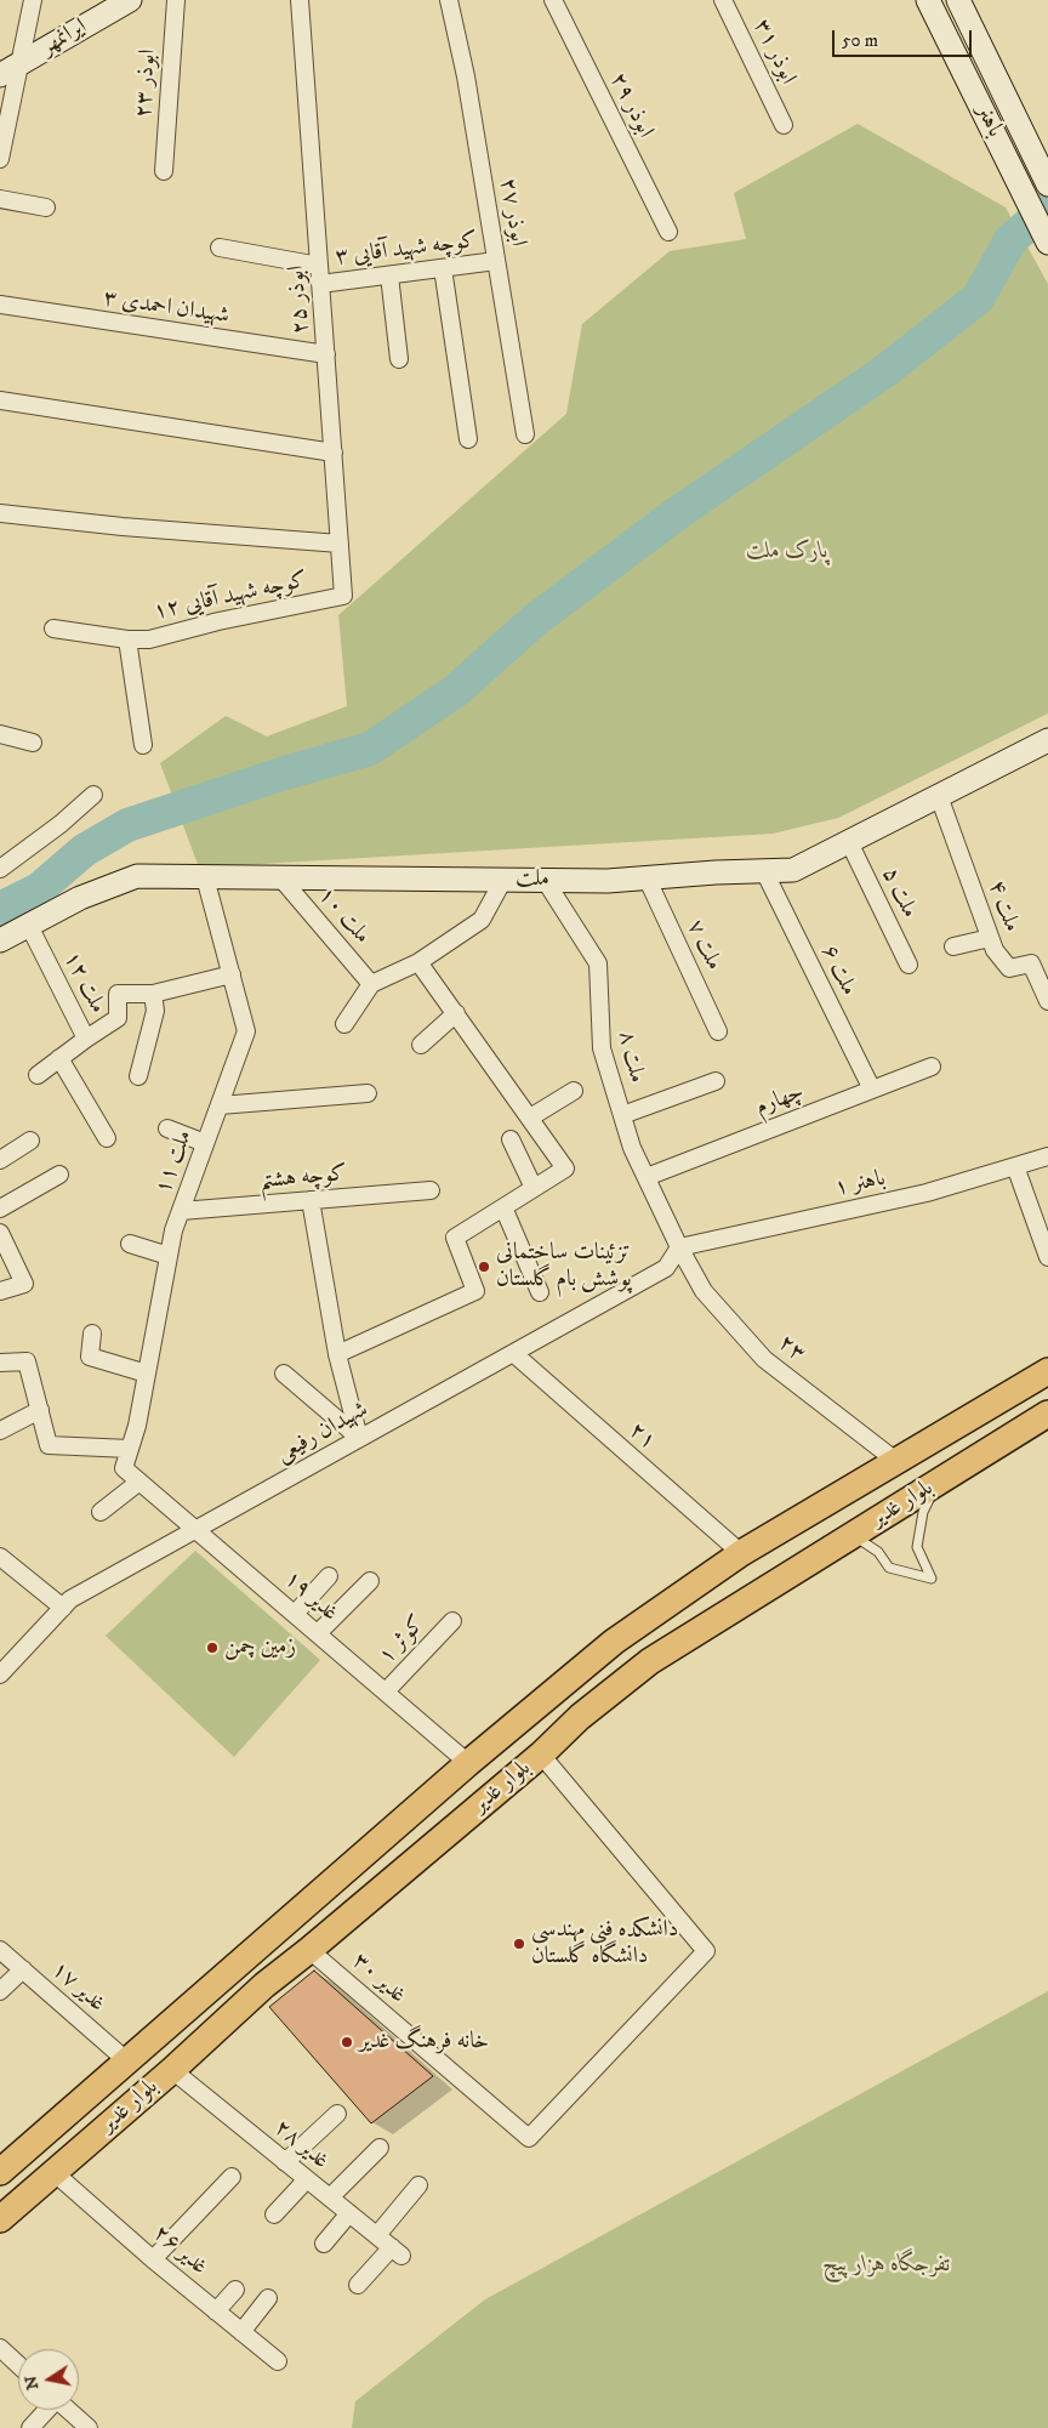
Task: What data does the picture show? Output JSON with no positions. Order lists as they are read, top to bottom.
{
  "streets": {
    "main road": [
      "ایرانمهر",
      "باهنر",
      "ملت",
      "بلوار غدیر"
    ],
    "street": [
      "ابوذر ۳۱",
      "۲۳ ابوذر",
      "ابوذر ۲۹",
      "ابوذر ۲۷",
      "کوچه شهید آقایی ۳",
      "ابوذر ۲۵",
      "شهیدان احمدی ۳",
      "کوچه شهید آقایی ۱۲",
      "۵ ملت",
      "۴ ملت",
      "ملت ۱۰",
      "۷ ملت",
      "۶ ملت",
      "۱۲ ملت",
      "۸ ملت",
      "چهارم",
      "۱۱ ملت",
      "کوچه هشتم",
      "باهنر ۱",
      "۲۳",
      "شهیدان رفیعی",
      "۲۱",
      "۱۹ غدیر",
      "۱ کوثر",
      "غدیر ۳۰",
      "۱۷ غدیر",
      "۲۸ غدیر",
      "۲۶ غدیر"
    ]
  },
  "crossings": [
    ["ابوذر ۲۷", "کوچه شهید آقایی ۳"],
    ["کوچه شهید آقایی ۳", "ابوذر ۲۵"],
    ["ابوذر ۲۵", "شهیدان احمدی ۳"],
    ["ابوذر ۲۵", "کوچه شهید آقایی ۱۲"],
    ["ملت", "۵ ملت"],
    ["ملت", "۴ ملت"],
    ["ملت", "ملت ۱۰"],
    ["ملت", "۷ ملت"],
    ["ملت", "۶ ملت"],
    ["ملت", "۱۲ ملت"],
    ["ملت", "۸ ملت"],
    ["ملت", "۱۱ ملت"],
    ["۶ ملت", "چهارم"],
    ["۸ ملت", "چهارم"],
    ["۸ ملت", "باهنر ۱"],
    ["۸ ملت", "۲۳"],
    ["۸ ملت", "شهیدان رفیعی"],
    ["۱۱ ملت", "کوچه هشتم"],
    ["۱۱ ملت", "۱۹ غدیر"],
    ["باهنر ۱", "۲۳"],
    ["باهنر ۱", "شهیدان رفیعی"],
    ["۲۳", "شهیدان رفیعی"],
    ["۲۳", "بلوار غدیر"],
    ["شهیدان رفیعی", "۲۱"],
    ["شهیدان رفیعی", "۱۹ غدیر"],
    ["۲۱", "بلوار غدیر"],
    ["بلوار غدیر", "۱۹ غدیر"],
    ["بلوار غدیر", "غدیر ۳۰"],
    ["بلوار غدیر", "۱۷ غدیر"],
    ["بلوار غدیر", "۲۸ غدیر"],
    ["بلوار غدیر", "۲۶ غدیر"],
    ["۱۹ غدیر", "۱ کوثر"]
  ],
  "parks": ["پارک ملت", "تفرجگاه هزار پیچ"],
  "places": [
    "تزئینات ساختمانی پوشش بام گلستان",
    "زمین چمن",
    "دانشکده فنی مهندسی دانشگاه گلستان",
    "خانه فرهنگ غدیر"
  ],
  "scale_bar": "50 m",
  "north": "left"
}
